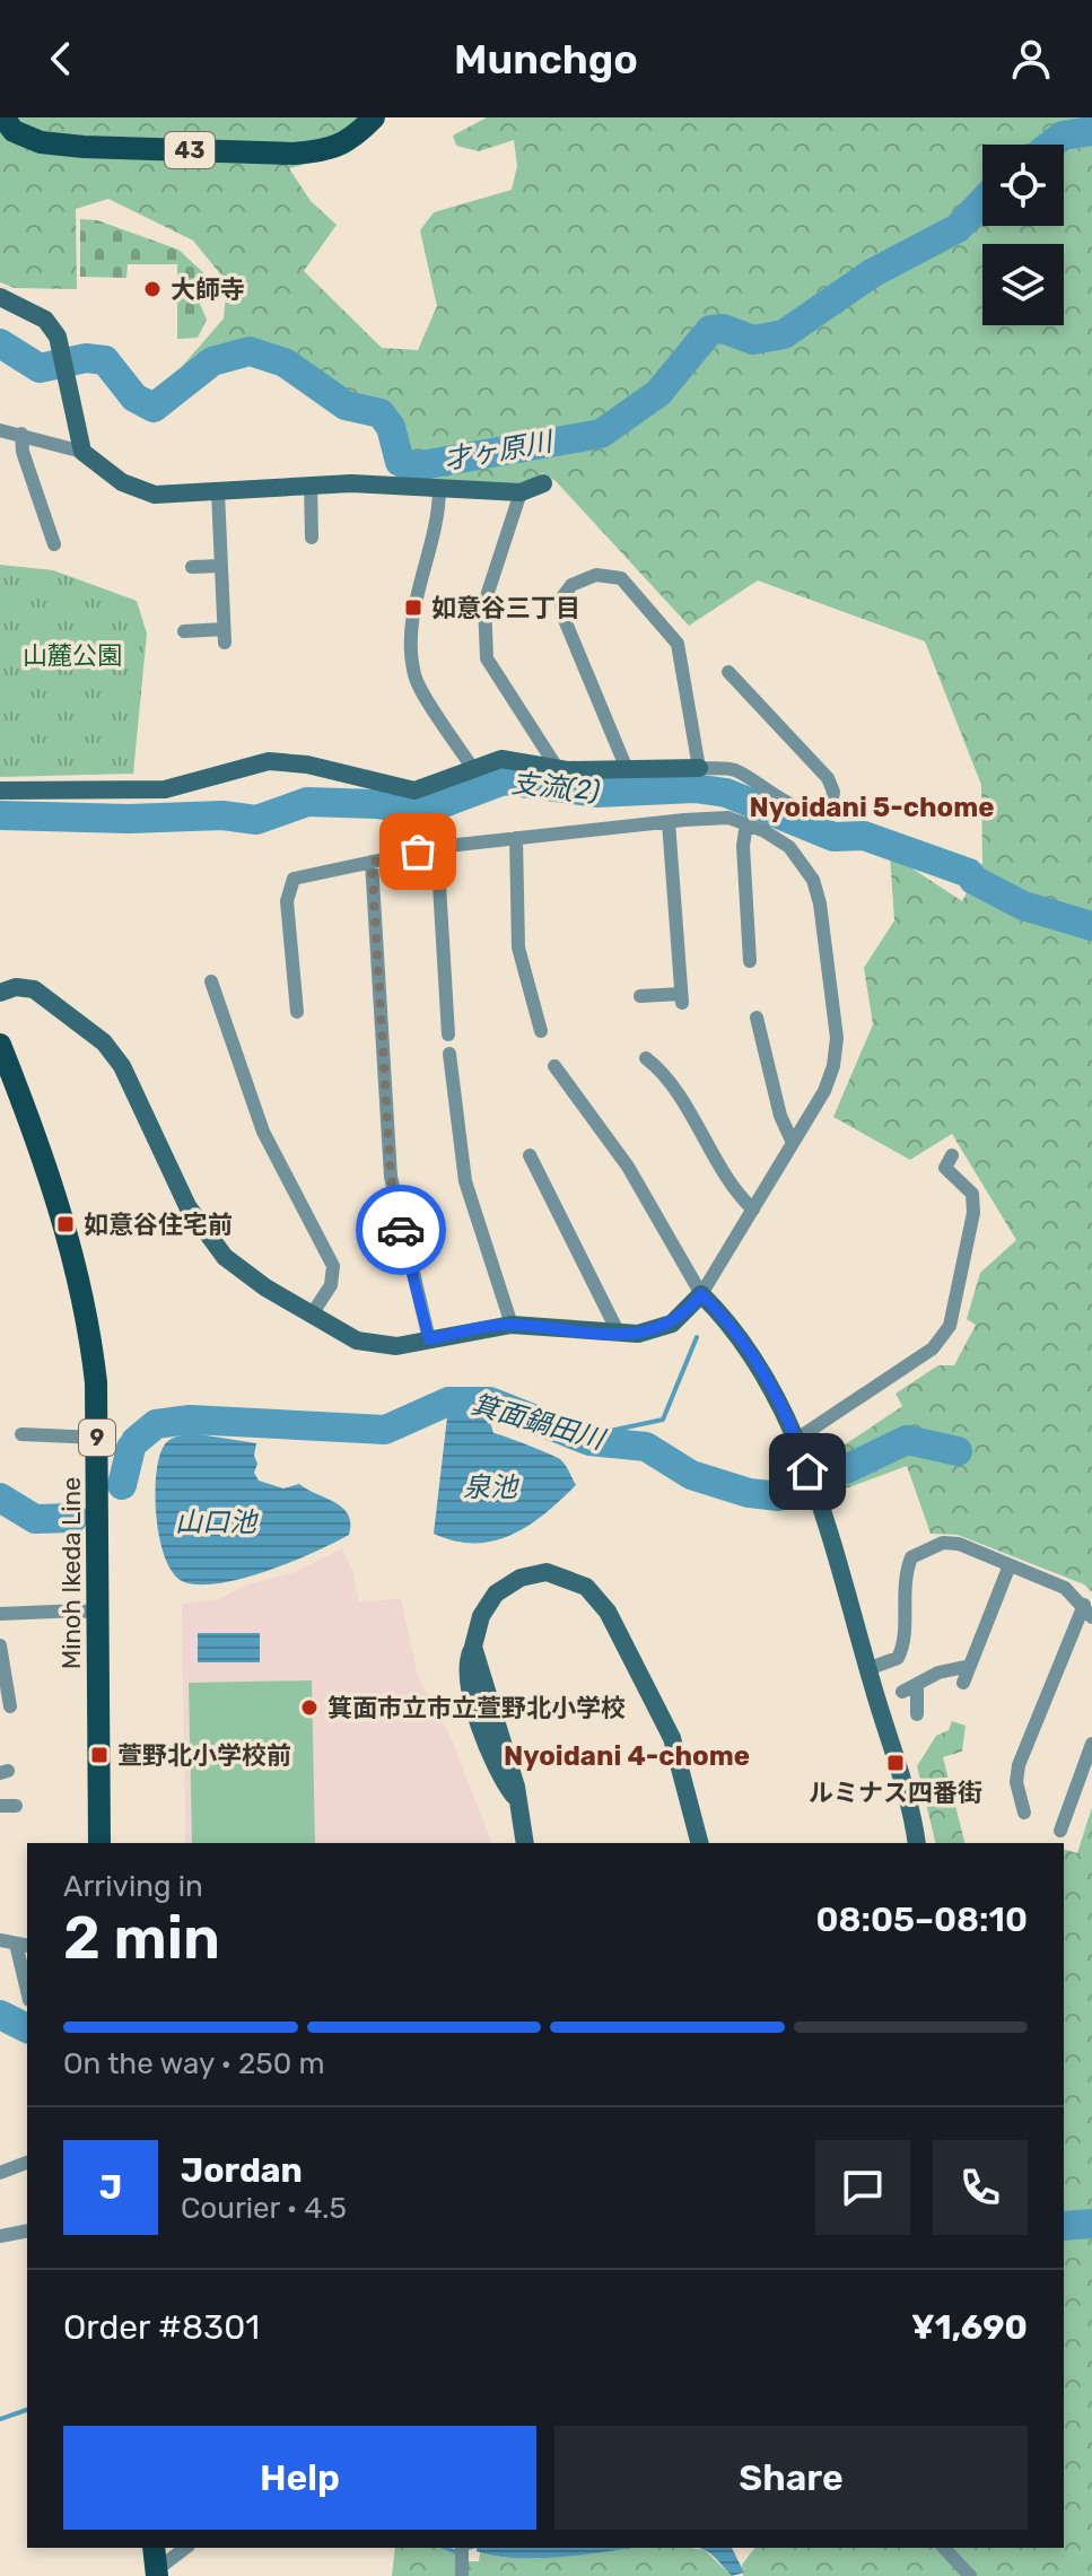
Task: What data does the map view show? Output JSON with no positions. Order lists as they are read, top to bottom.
{
  "streets": {
    "main road": ["43", "9", "Minoh Ikeda Line"]
  },
  "districts": ["Nyoidani 5-chome", "Nyoidani 4-chome"],
  "water": [
    "才ヶ原川",
    "支流(2)",
    "箕面鍋田川",
    "泉池",
    "山口池"
  ],
  "parks": ["山麓公園"],
  "places": {
    "other": ["大師寺", "箕面市立市立萱野北小学校"],
    "transit": [
      "如意谷三丁目",
      "如意谷住宅前",
      "萱野北小学校前",
      "ルミナス四番街"
    ]
  },
  "page": {
    "header": "Munchgo",
    "heading": ["2 min", "Arriving in", "08:05–08:10"],
    "panel": [
      "Jordan",
      "Courier · 4.5",
      "Order #8301",
      "¥1,690"
    ],
    "bar": "On the way · 250 m",
    "round": "J",
    "buttons": ["Help", "Share"]
  }
}
